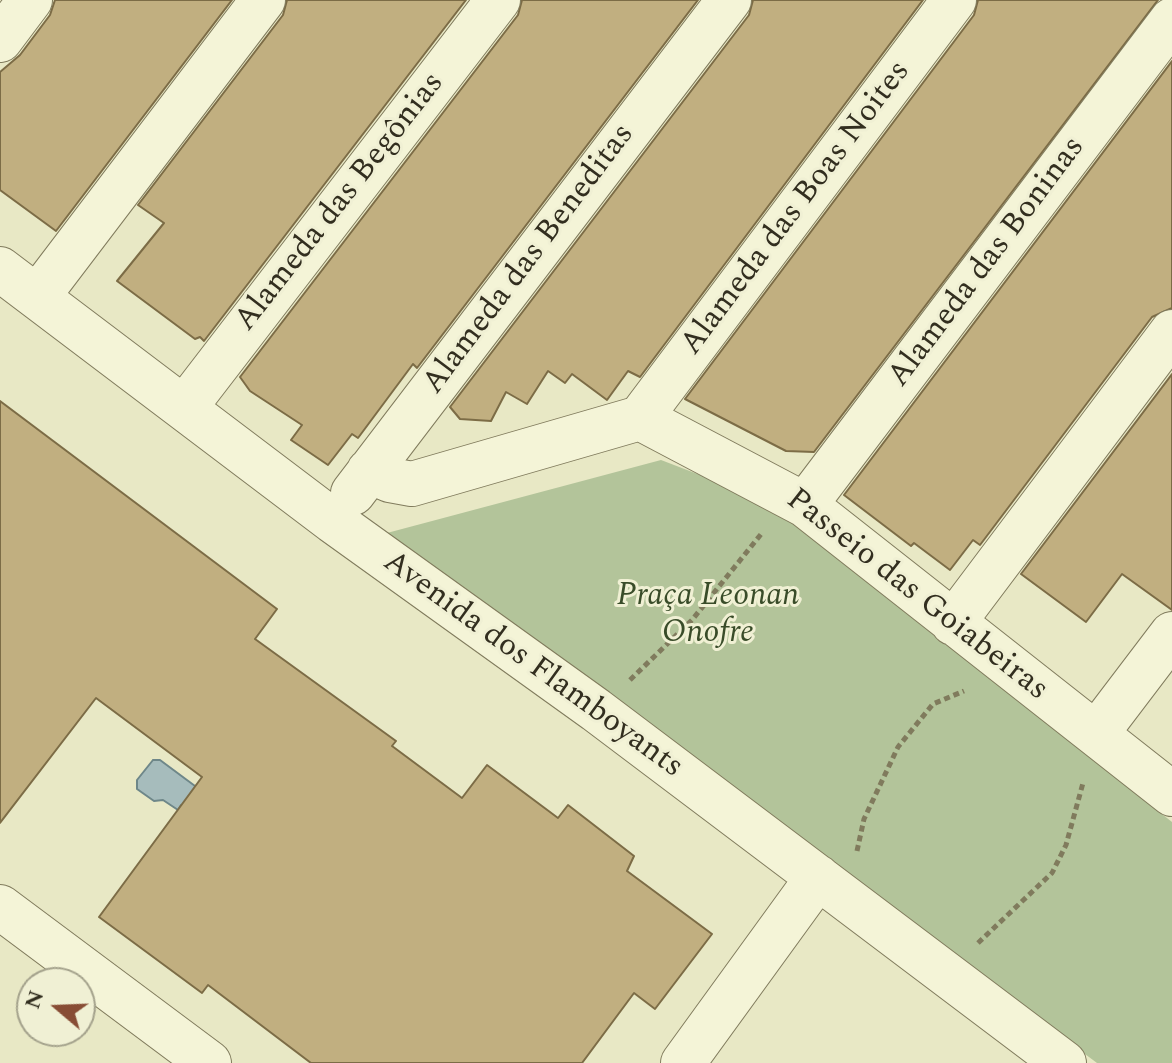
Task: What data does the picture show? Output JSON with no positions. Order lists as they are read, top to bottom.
{
  "streets": {
    "street": [
      "Alameda das Begônias",
      "Alameda das Boas Noites",
      "Alameda das Beneditas",
      "Alameda das Boninas",
      "Passeio das Goiabeiras",
      "Avenida dos Flamboyants"
    ]
  },
  "crossings": [
    ["Alameda das Begônias", "Avenida dos Flamboyants"],
    ["Alameda das Boas Noites", "Passeio das Goiabeiras"],
    ["Alameda das Beneditas", "Avenida dos Flamboyants"],
    ["Alameda das Boninas", "Passeio das Goiabeiras"]
  ],
  "parks": ["Praça Leonan Onofre"],
  "north": "left"
}
